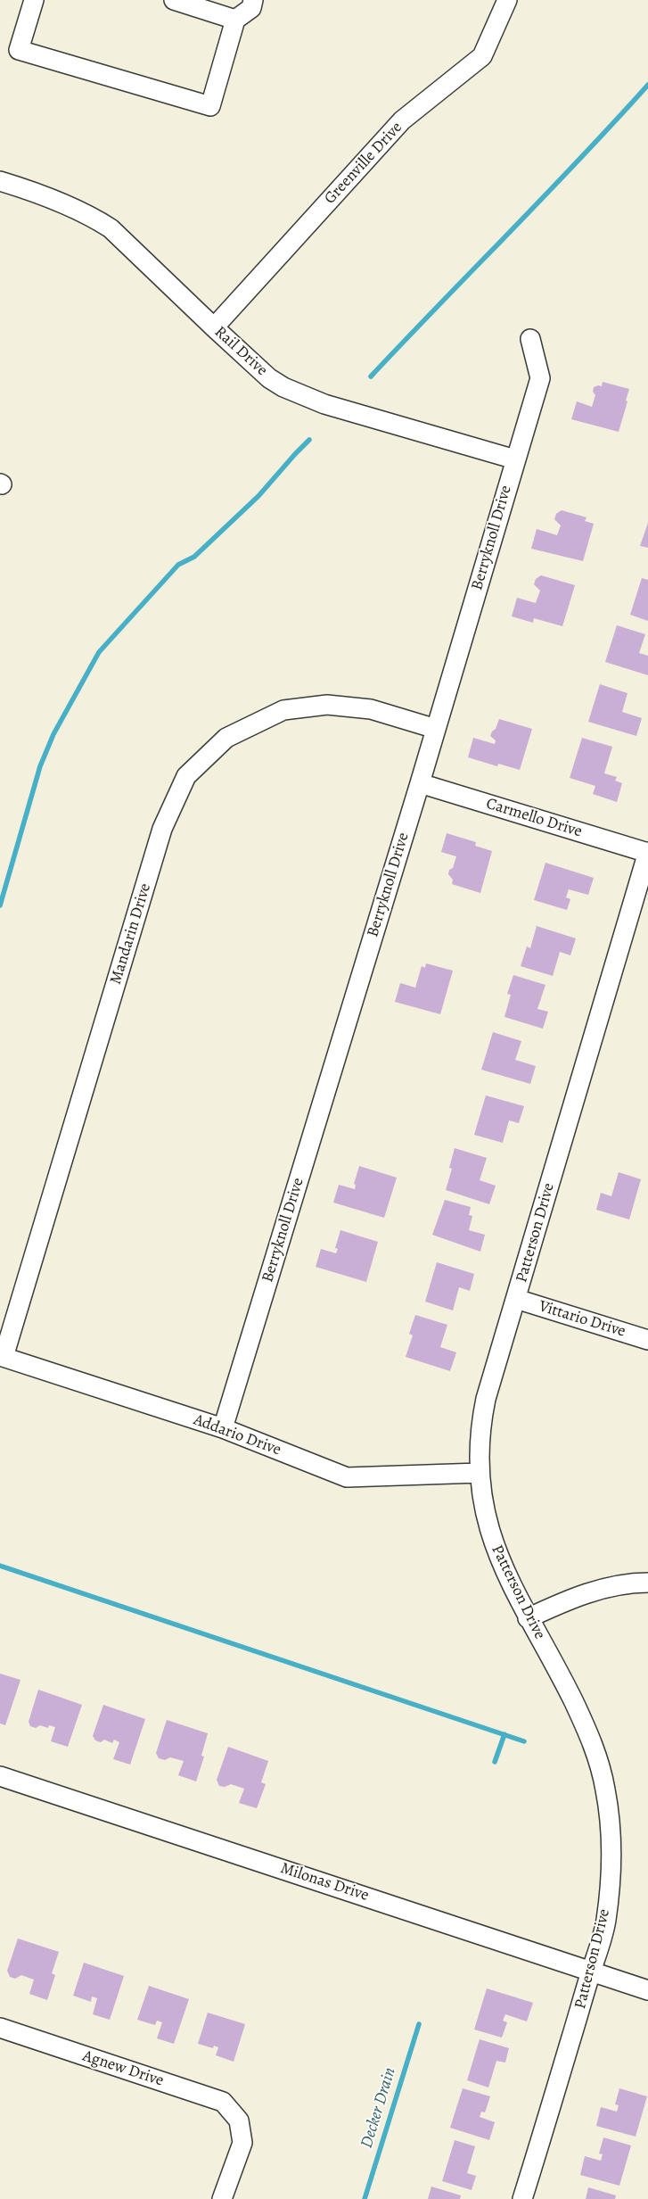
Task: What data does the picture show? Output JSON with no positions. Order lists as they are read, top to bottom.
{
  "streets": {
    "street": [
      "Greenville Drive",
      "Rail Drive",
      "Berryknoll Drive",
      "Carmello Drive",
      "Mandarin Drive",
      "Patterson Drive",
      "Vittario Drive",
      "Addario Drive",
      "Milonas Drive",
      "Agnew Drive"
    ]
  },
  "crossings": [
    ["Greenville Drive", "Rail Drive"],
    ["Rail Drive", "Berryknoll Drive"],
    ["Berryknoll Drive", "Carmello Drive"],
    ["Berryknoll Drive", "Mandarin Drive"],
    ["Berryknoll Drive", "Addario Drive"],
    ["Carmello Drive", "Patterson Drive"],
    ["Mandarin Drive", "Addario Drive"],
    ["Patterson Drive", "Vittario Drive"],
    ["Patterson Drive", "Addario Drive"],
    ["Patterson Drive", "Milonas Drive"]
  ],
  "water": ["Decker Drain"]
}
